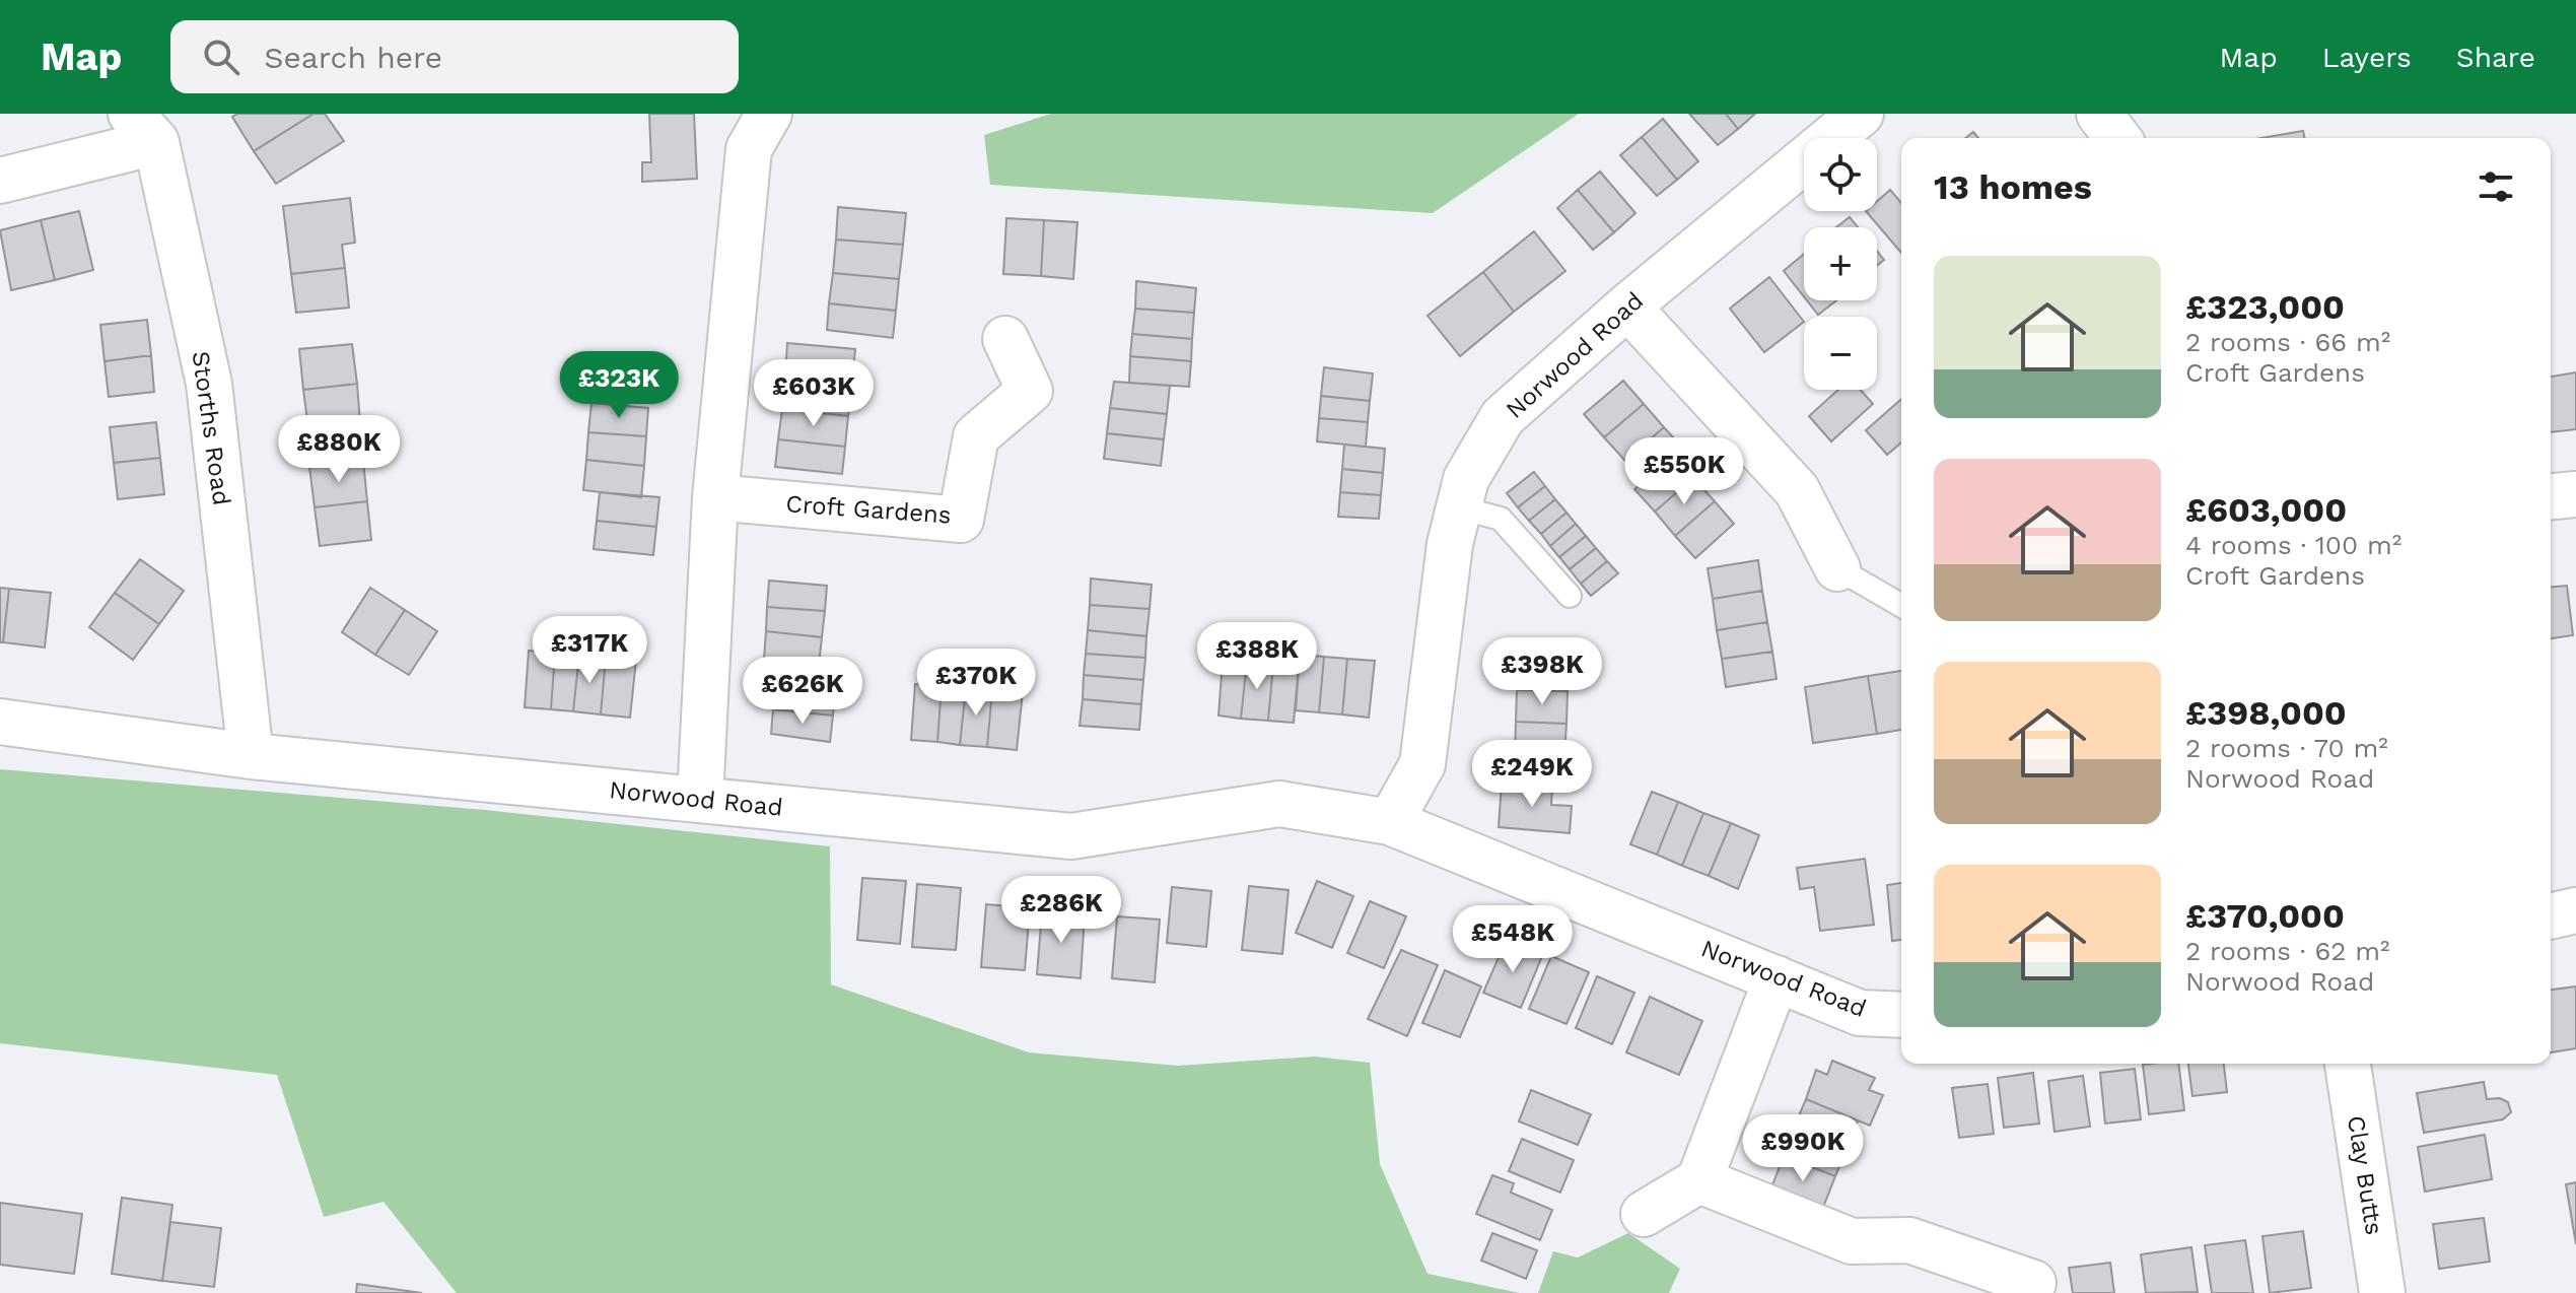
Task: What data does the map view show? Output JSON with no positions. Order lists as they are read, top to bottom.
{
  "streets": {
    "street": [
      "Norwood Road",
      "Storths Road",
      "Croft Gardens",
      "Clay Butts"
    ]
  },
  "crossings": [
    ["Norwood Road", "Storths Road"]
  ],
  "page": {
    "header": "Map",
    "search": "Search here",
    "nav": ["Map", "Layers", "Share"],
    "map_buttons": ["+", "−"],
    "heading": "13 homes",
    "list": [
      {
        "name": "£323,000",
        "note": "2 rooms · 66 m² · Croft Gardens"
      },
      {
        "name": "£603,000",
        "note": "4 rooms · 100 m² · Croft Gardens"
      },
      {
        "name": "£398,000",
        "note": "2 rooms · 70 m² · Norwood Road"
      },
      {
        "name": "£370,000",
        "note": "2 rooms · 62 m² · Norwood Road"
      }
    ],
    "price": [
      "£323K",
      "£603K",
      "£880K",
      "£550K",
      "£317K",
      "£388K",
      "£398K",
      "£370K",
      "£626K",
      "£249K",
      "£286K",
      "£548K",
      "£990K"
    ]
  }
}
